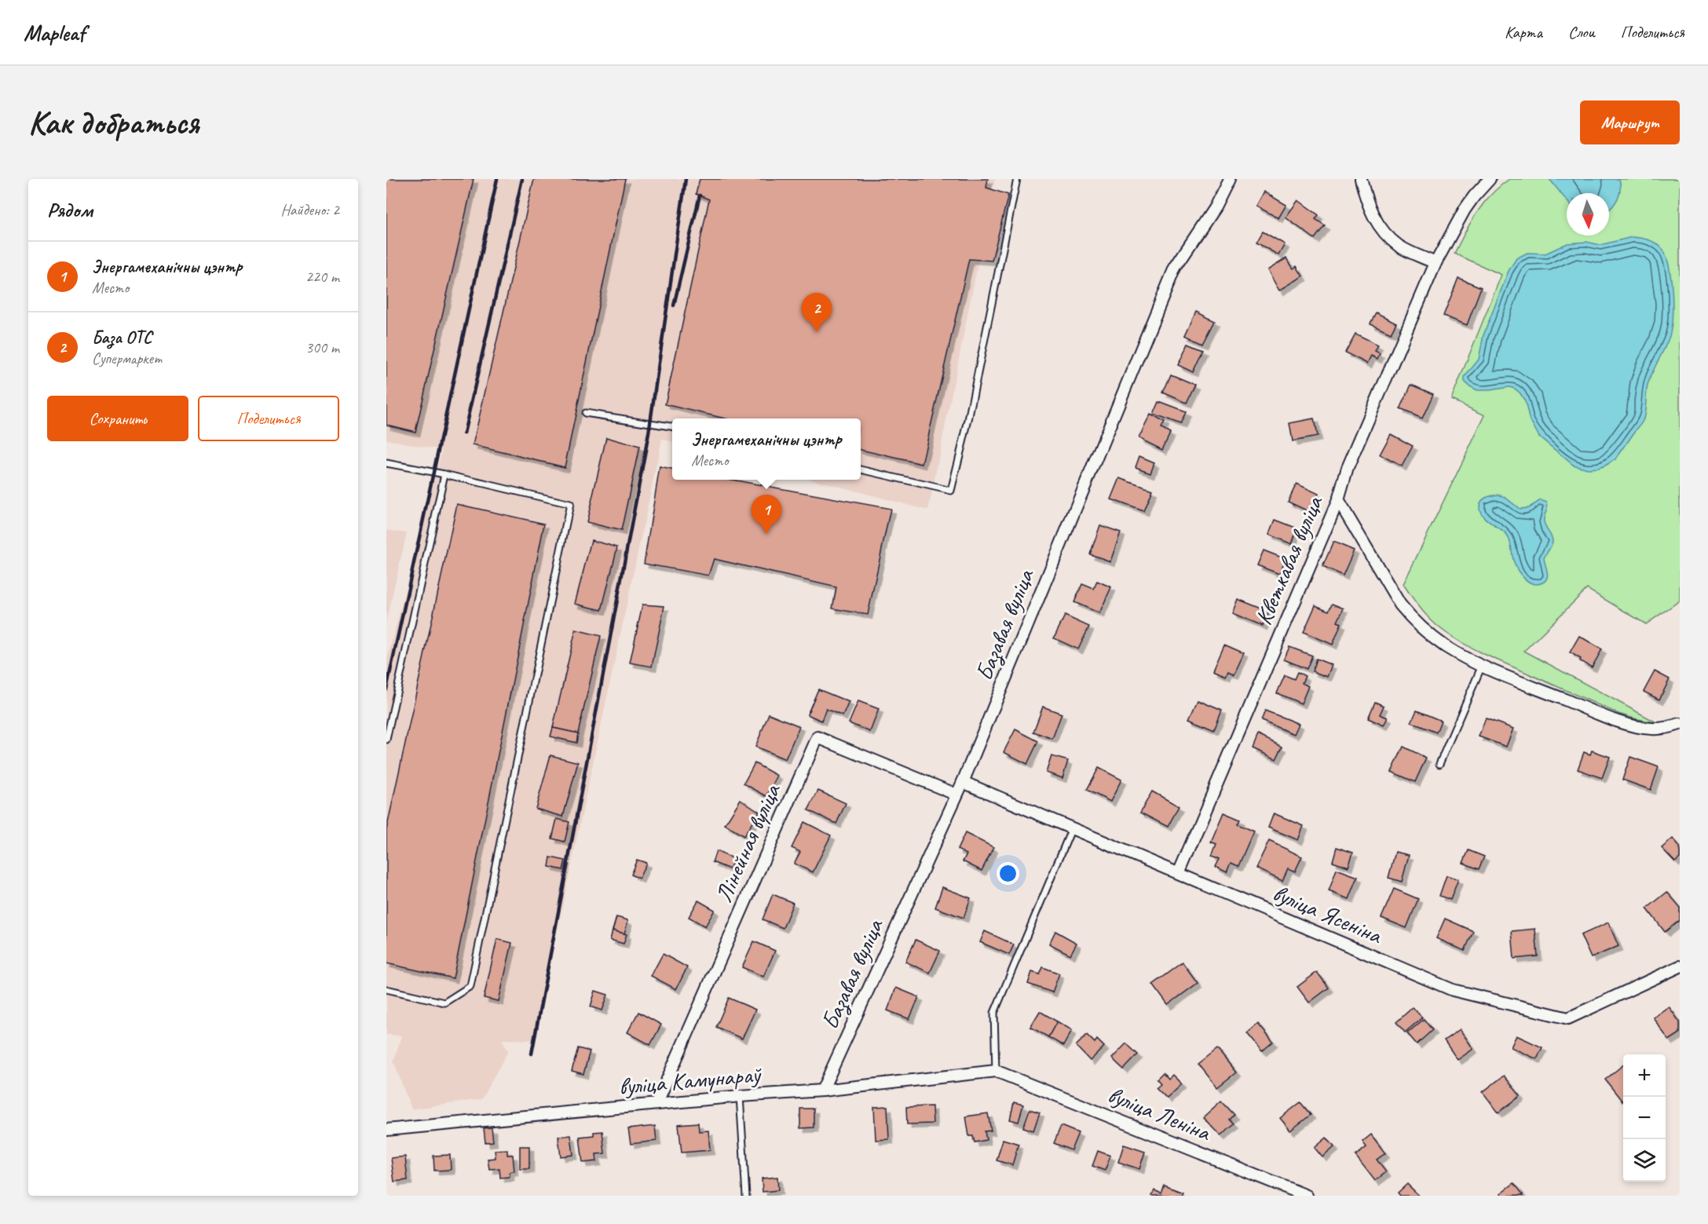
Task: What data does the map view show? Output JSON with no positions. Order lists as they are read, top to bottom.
{
  "streets": {
    "street": [
      "Кветкавая вуліца",
      "Базавая вуліца",
      "Лінейная вуліца",
      "вуліца Ясеніна",
      "вуліца Камунараў",
      "вуліца Леніна"
    ]
  },
  "crossings": [
    ["Кветкавая вуліца", "вуліца Ясеніна"],
    ["Базавая вуліца", "Лінейная вуліца"],
    ["Базавая вуліца", "вуліца Ясеніна"],
    ["Базавая вуліца", "вуліца Камунараў"],
    ["Лінейная вуліца", "вуліца Камунараў"],
    ["вуліца Камунараў", "вуліца Леніна"]
  ],
  "north": "bottom",
  "page": {
    "header": "Mapleaf",
    "nav": ["Карта", "Слои", "Поделиться"],
    "buttons": [
      "Маршрут",
      ["Сохранить", "Поделиться"]
    ],
    "title": "Как добраться",
    "heading": ["Рядом", "Найдено: 2"],
    "list": [
      {
        "mark": "1",
        "name": "Энергамеханічны цэнтр",
        "note": "Место",
        "value": "220 m"
      },
      {
        "mark": "2",
        "name": "База ОТС",
        "note": "Супермаркет",
        "value": "300 m"
      }
    ],
    "pins": ["2", "1"],
    "popup": ["Энергамеханічны цэнтр", "Место"],
    "map_buttons": ["+", "−"]
  }
}
